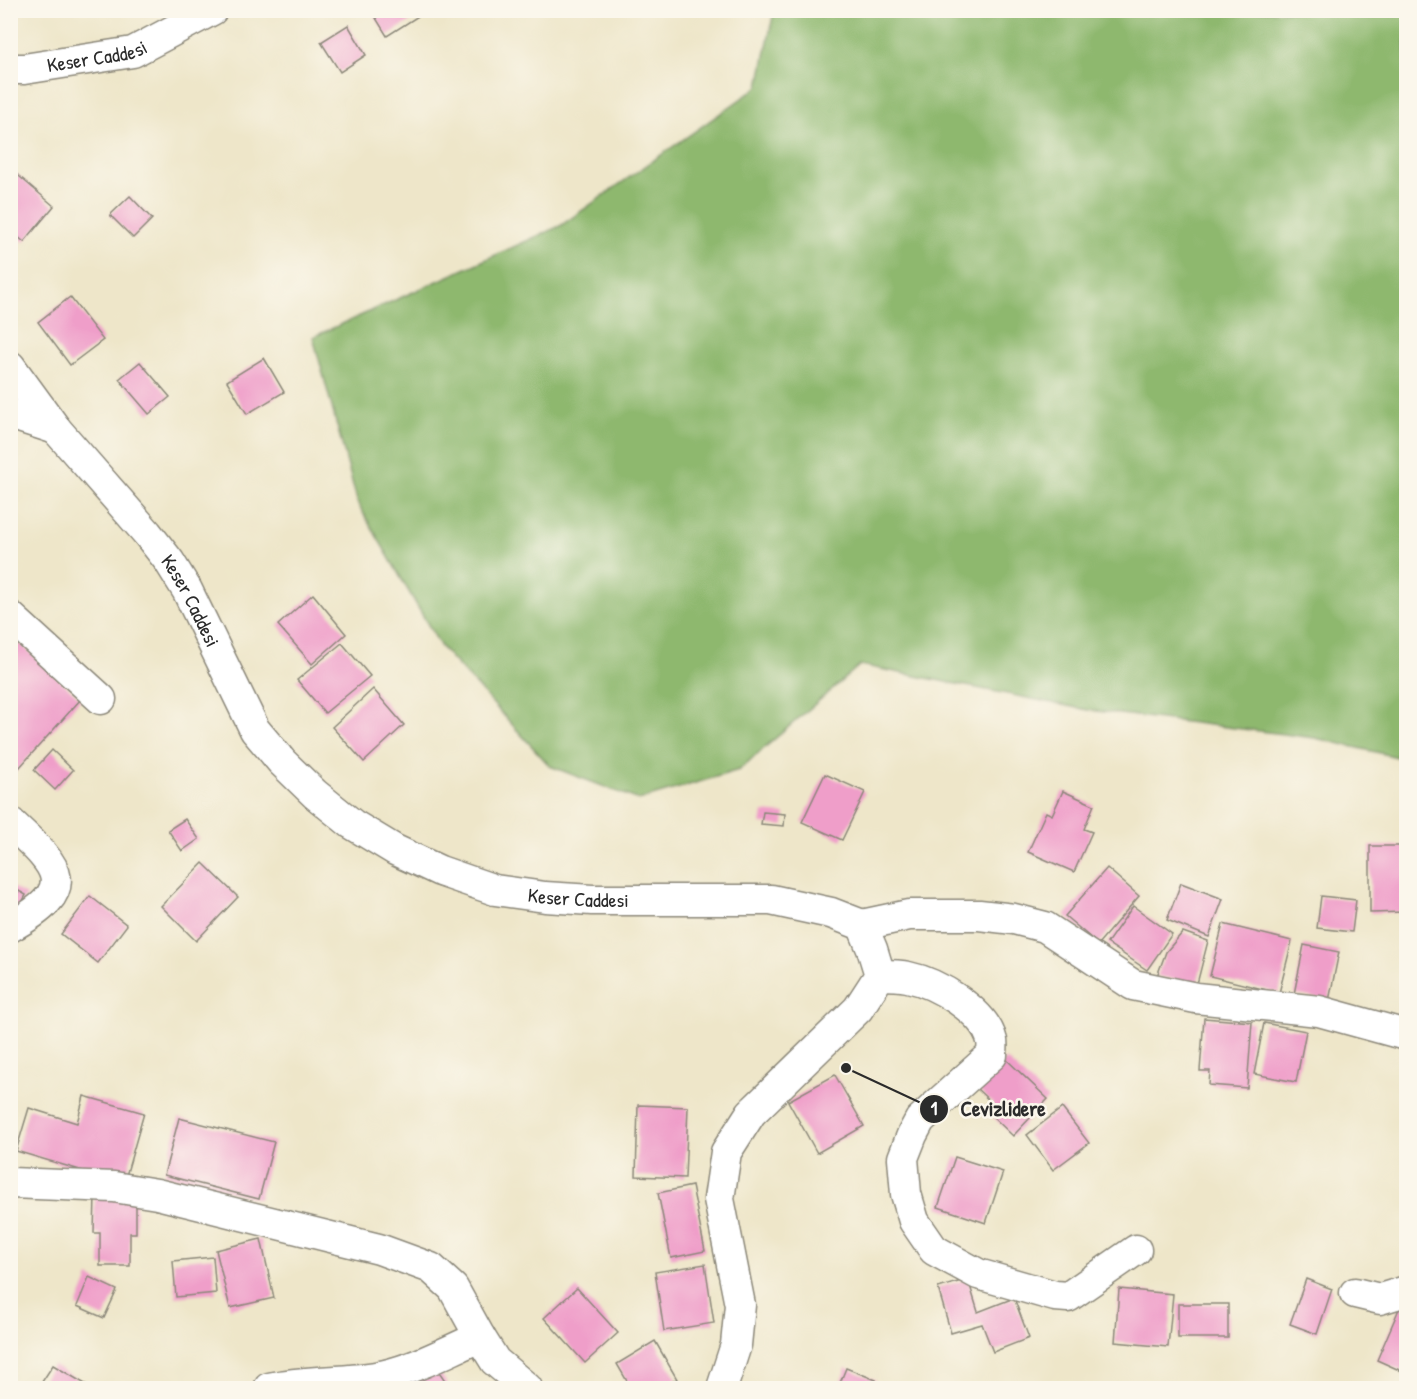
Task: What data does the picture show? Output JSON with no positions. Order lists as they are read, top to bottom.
{
  "streets": {
    "street": ["Keser Caddesi"]
  },
  "places": ["Cevizlidere"]
}
